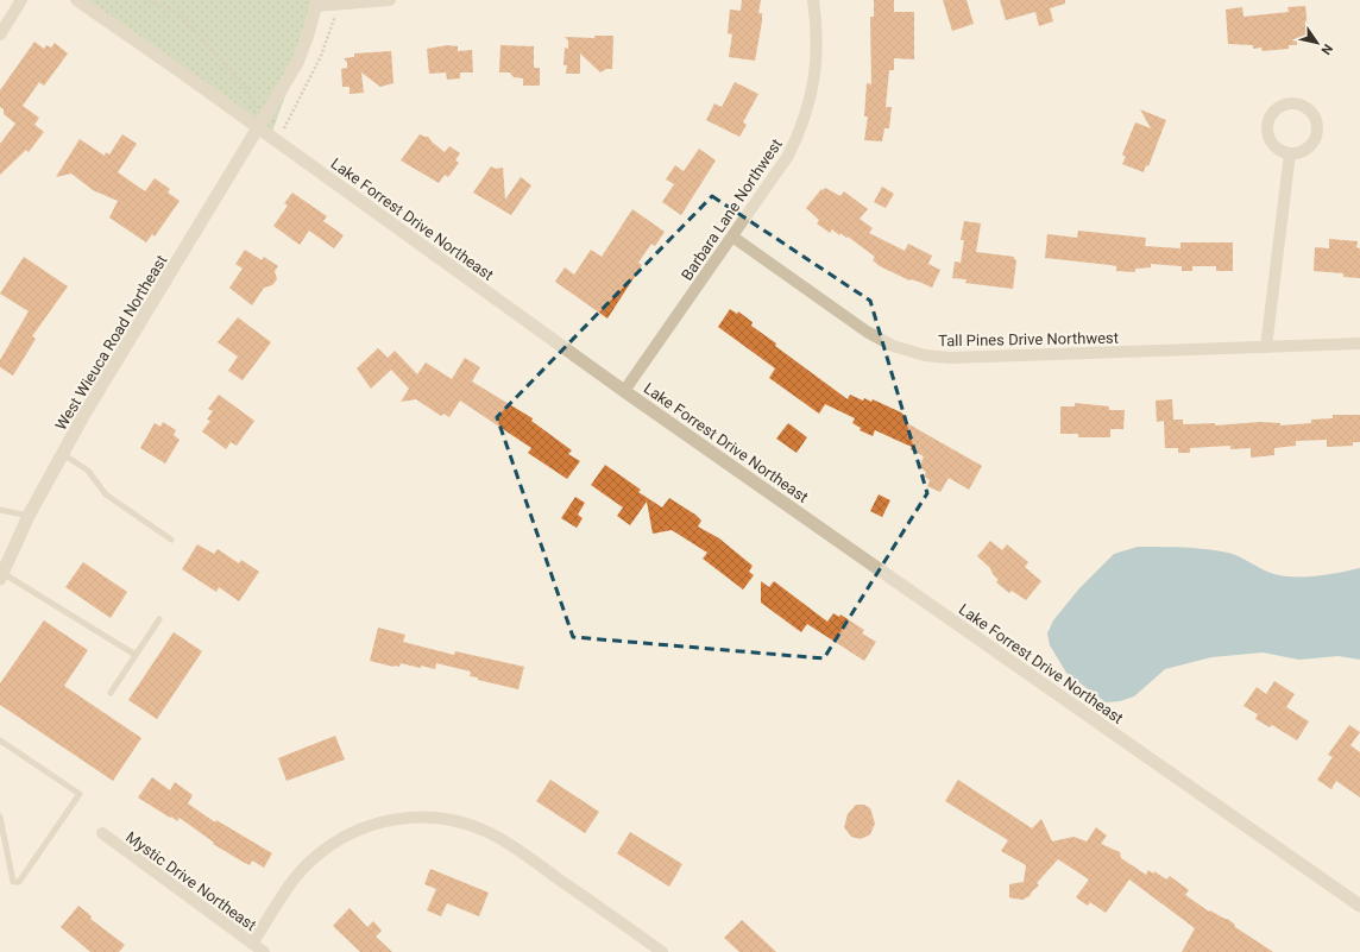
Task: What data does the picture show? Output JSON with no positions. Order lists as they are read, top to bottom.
{
  "streets": {
    "street": [
      "Barbara Lane Northwest",
      "Lake Forrest Drive Northeast",
      "Tall Pines Drive Northwest",
      "West Wieuca Road Northeast",
      "Mystic Drive Northeast"
    ]
  },
  "crossings": [
    ["Barbara Lane Northwest", "Lake Forrest Drive Northeast"],
    ["Barbara Lane Northwest", "Tall Pines Drive Northwest"],
    ["Lake Forrest Drive Northeast", "West Wieuca Road Northeast"]
  ],
  "north": "bottom right"
}
